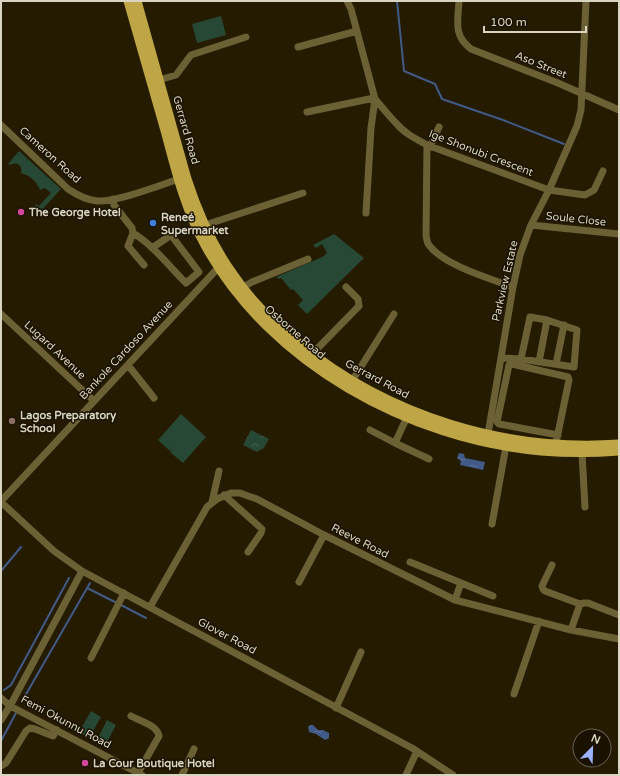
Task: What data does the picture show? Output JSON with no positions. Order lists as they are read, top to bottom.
{
  "streets": {
    "main road": ["Gerrard Road", "Osborne Road"],
    "street": [
      "Aso Street",
      "Ige Shonubi Crescent",
      "Cameron Road",
      "Soule Close",
      "Parkview Estate",
      "Lugard Avenue",
      "Bankole Cardoso Avenue",
      "Reeve Road",
      "Glover Road",
      "Femi Okunnu Road"
    ]
  },
  "crossings": [
    ["Aso Street", "Parkview Estate"],
    ["Gerrard Road", "Parkview Estate"],
    ["Ige Shonubi Crescent", "Parkview Estate"],
    ["Cameron Road", "Osborne Road"],
    ["Soule Close", "Parkview Estate"],
    ["Osborne Road", "Bankole Cardoso Avenue"],
    ["Lugard Avenue", "Bankole Cardoso Avenue"],
    ["Bankole Cardoso Avenue", "Glover Road"]
  ],
  "places": [
    "The George Hotel",
    "Reneé Supermarket",
    "Lagos Preparatory School",
    "La Cour Boutique Hotel"
  ],
  "scale_bar": "100 m",
  "north": "top right"
}
